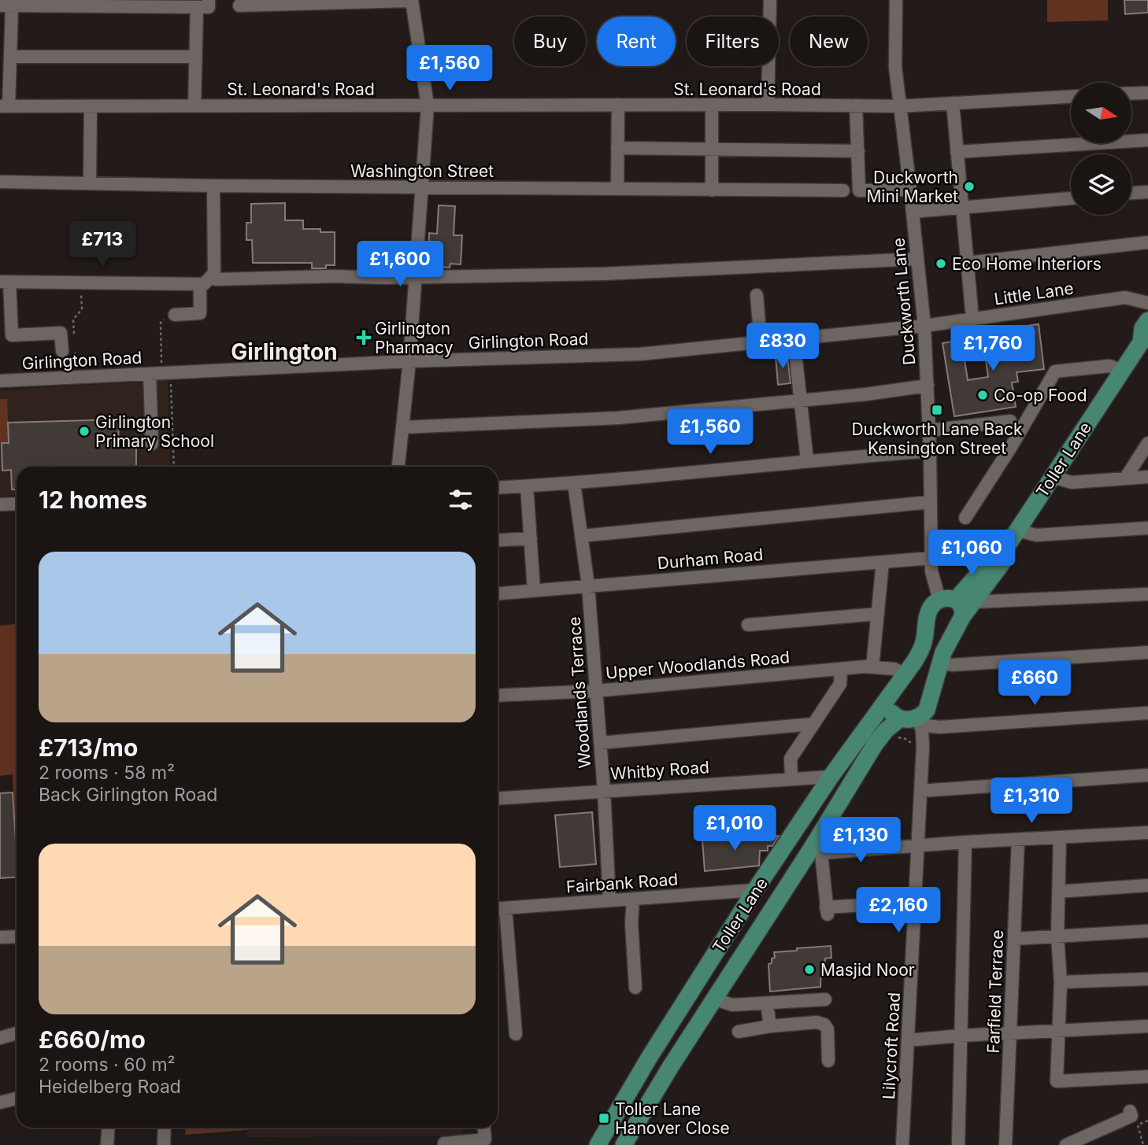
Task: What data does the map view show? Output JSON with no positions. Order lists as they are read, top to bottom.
{
  "streets": {
    "main road": ["Toller Lane"],
    "street": [
      "St. Leonard's Road",
      "Washington Street",
      "Little Lane",
      "Duckworth Lane",
      "Girlington Road",
      "Durham Road",
      "Upper Woodlands Road",
      "Woodlands Terrace",
      "Whitby Road",
      "Fairbank Road",
      "Farfield Terrace",
      "Lilycroft Road"
    ]
  },
  "crossings": [
    ["St. Leonard's Road", "Duckworth Lane"],
    ["Little Lane", "Duckworth Lane"],
    ["Little Lane", "Girlington Road"],
    ["Duckworth Lane", "Girlington Road"],
    ["Duckworth Lane", "Toller Lane"],
    ["Duckworth Lane", "Durham Road"],
    ["Toller Lane", "Upper Woodlands Road"],
    ["Toller Lane", "Whitby Road"],
    ["Toller Lane", "Fairbank Road"],
    ["Durham Road", "Woodlands Terrace"],
    ["Upper Woodlands Road", "Woodlands Terrace"],
    ["Woodlands Terrace", "Whitby Road"],
    ["Woodlands Terrace", "Fairbank Road"]
  ],
  "districts": ["Girlington"],
  "places": {
    "other": [
      "Duckworth Mini Market",
      "Eco Home Interiors",
      "Co-op Food",
      "Girlington Primary School",
      "Masjid Noor"
    ],
    "health": ["Girlington Pharmacy"],
    "transit": ["Duckworth Lane Back Kensington Street", "Toller Lane Hanover Close"]
  },
  "north": "right",
  "page": {
    "chip": [
      "Buy",
      "Rent",
      "Filters",
      "New"
    ],
    "price": [
      "£1,560",
      "£713",
      "£1,600",
      "£830",
      "£1,760",
      "£1,560",
      "£1,060",
      "£660",
      "£1,310",
      "£1,010",
      "£1,130",
      "£2,160"
    ],
    "heading": "12 homes",
    "list": [
      {
        "name": "£713/mo",
        "note": "2 rooms · 58 m² · Back Girlington Road"
      },
      {
        "name": "£660/mo",
        "note": "2 rooms · 60 m² · Heidelberg Road"
      }
    ]
  }
}
